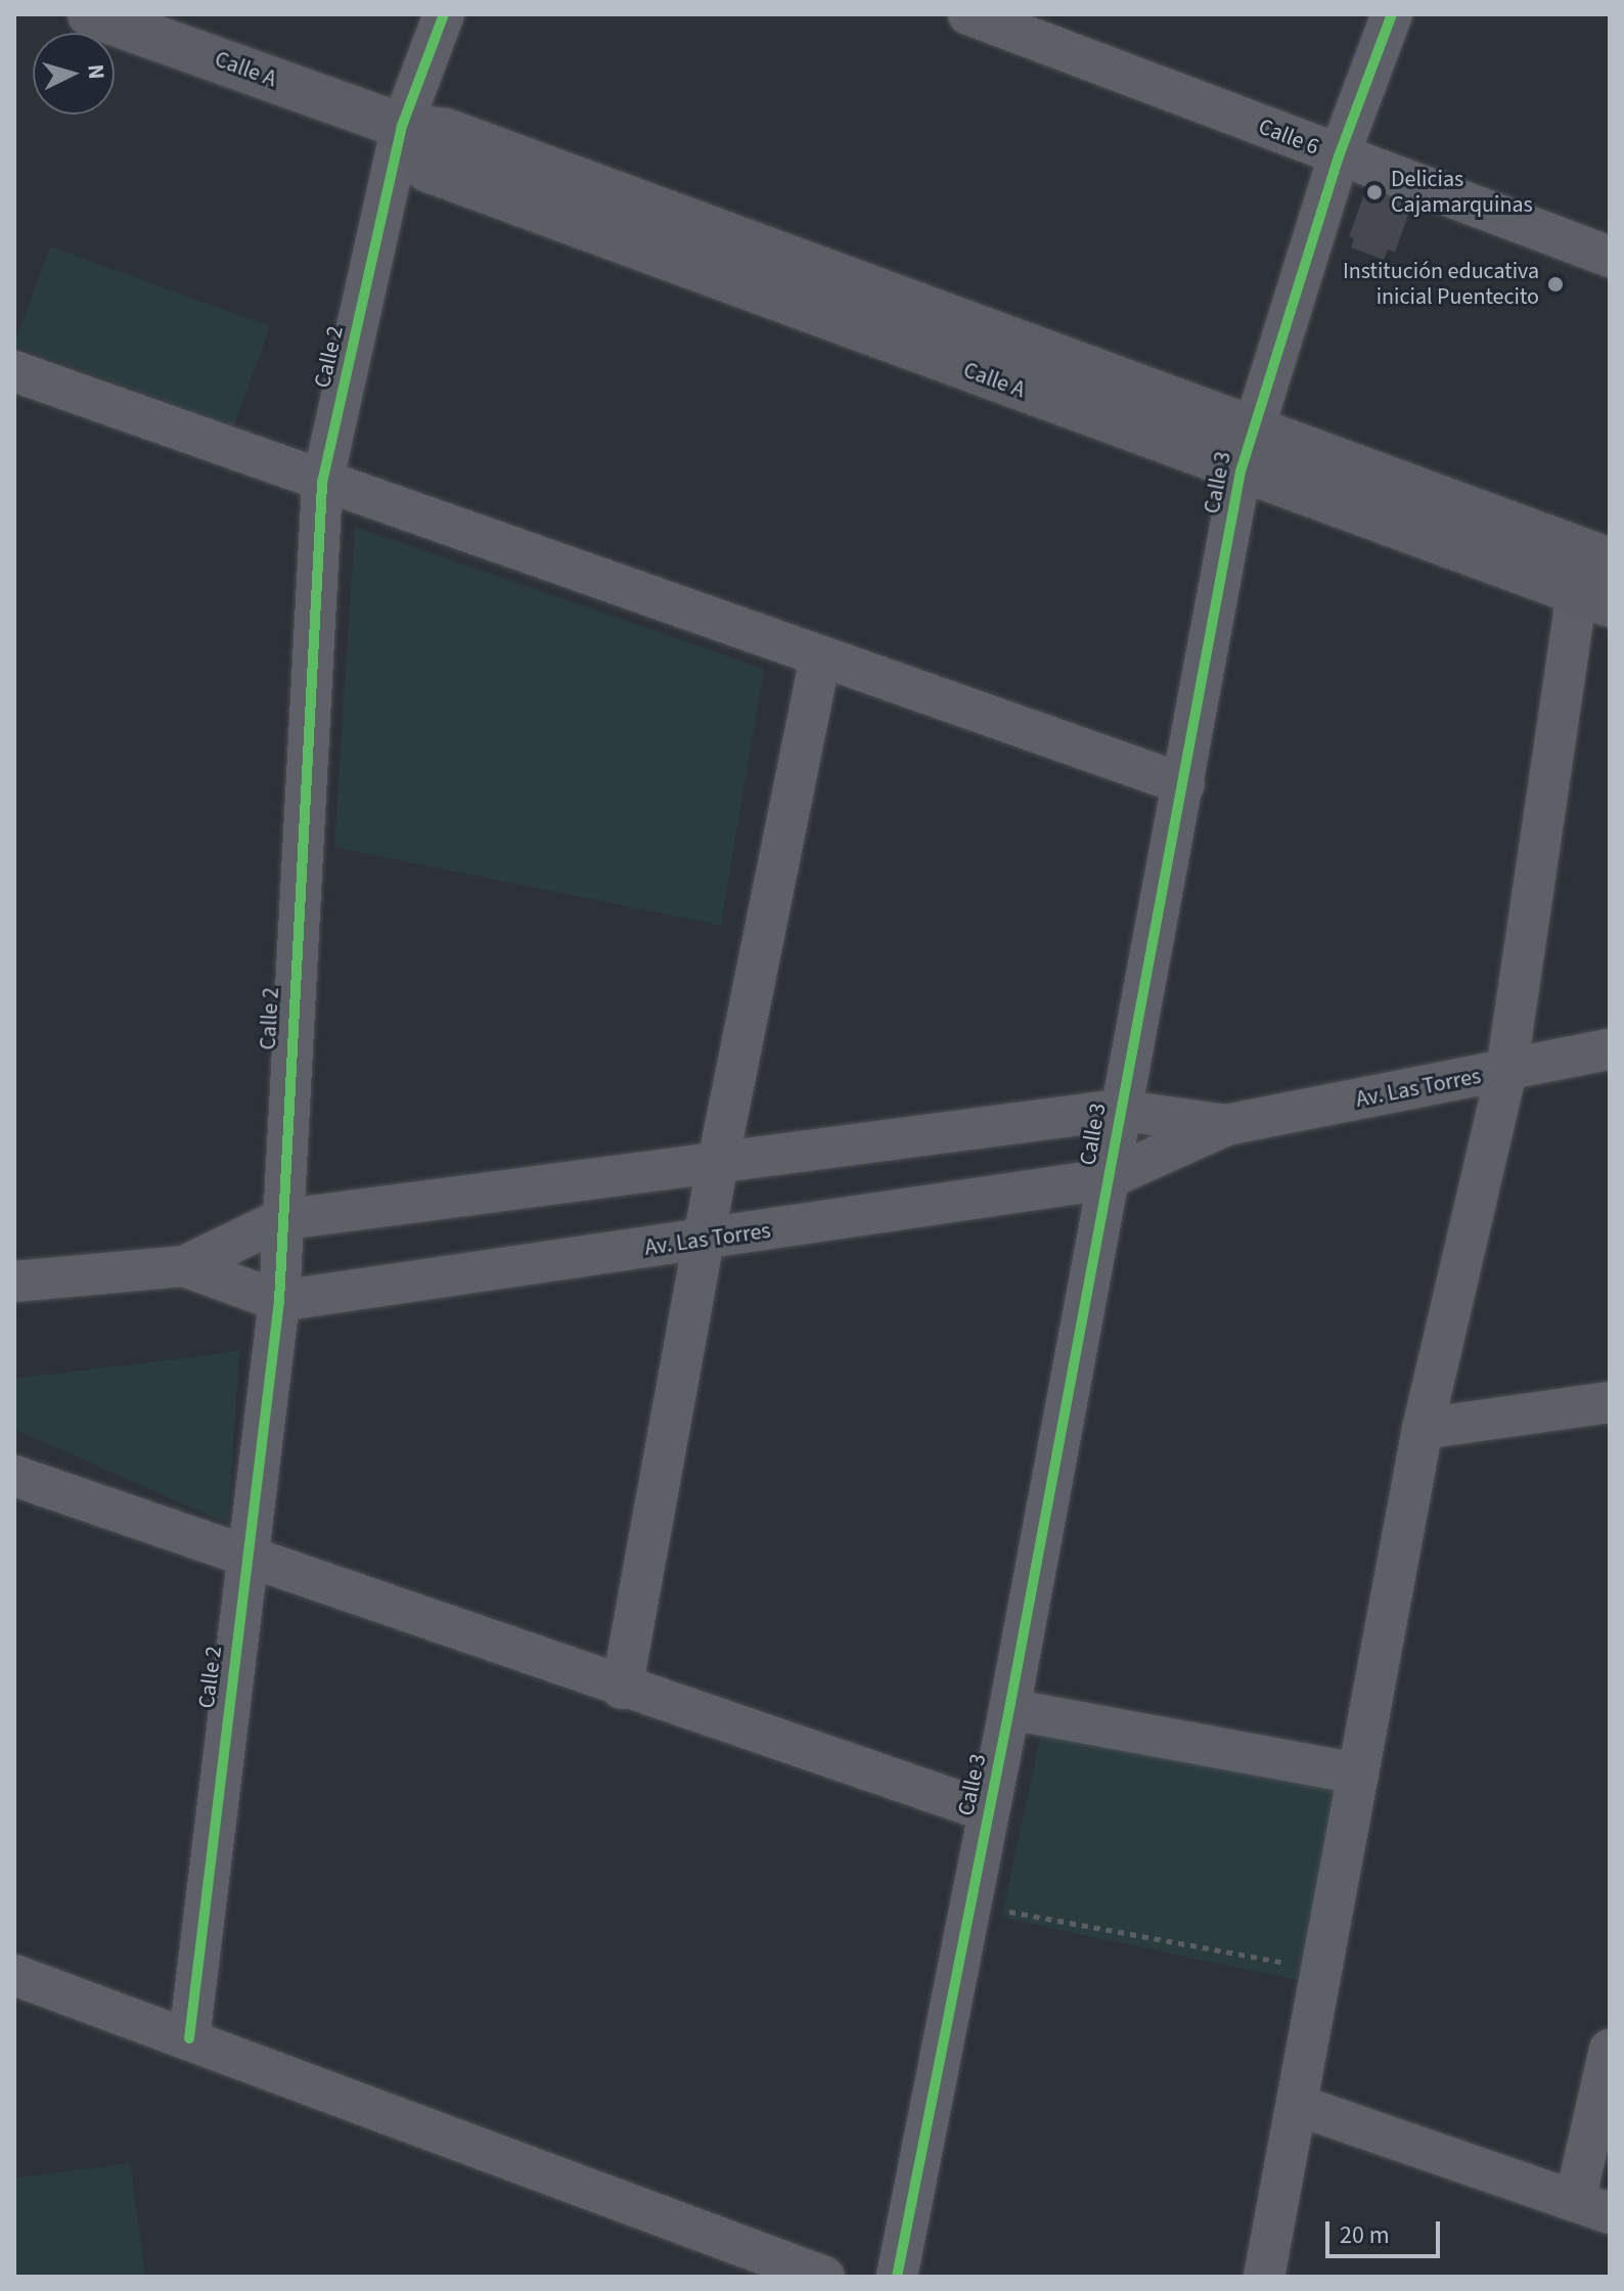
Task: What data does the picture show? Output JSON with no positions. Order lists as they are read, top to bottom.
{
  "streets": {
    "street": [
      "Calle A",
      "Calle 6",
      "Calle 2",
      "Calle 3",
      "Av. Las Torres"
    ]
  },
  "crossings": [
    ["Calle A", "Calle 2"],
    ["Calle A", "Calle 3"],
    ["Calle 6", "Calle 3"],
    ["Calle 2", "Av. Las Torres"],
    ["Calle 3", "Av. Las Torres"]
  ],
  "places": ["Delicias Cajamarquinas", "Institución educativa inicial Puentecito"],
  "scale_bar": "20 m",
  "north": "right"
}
